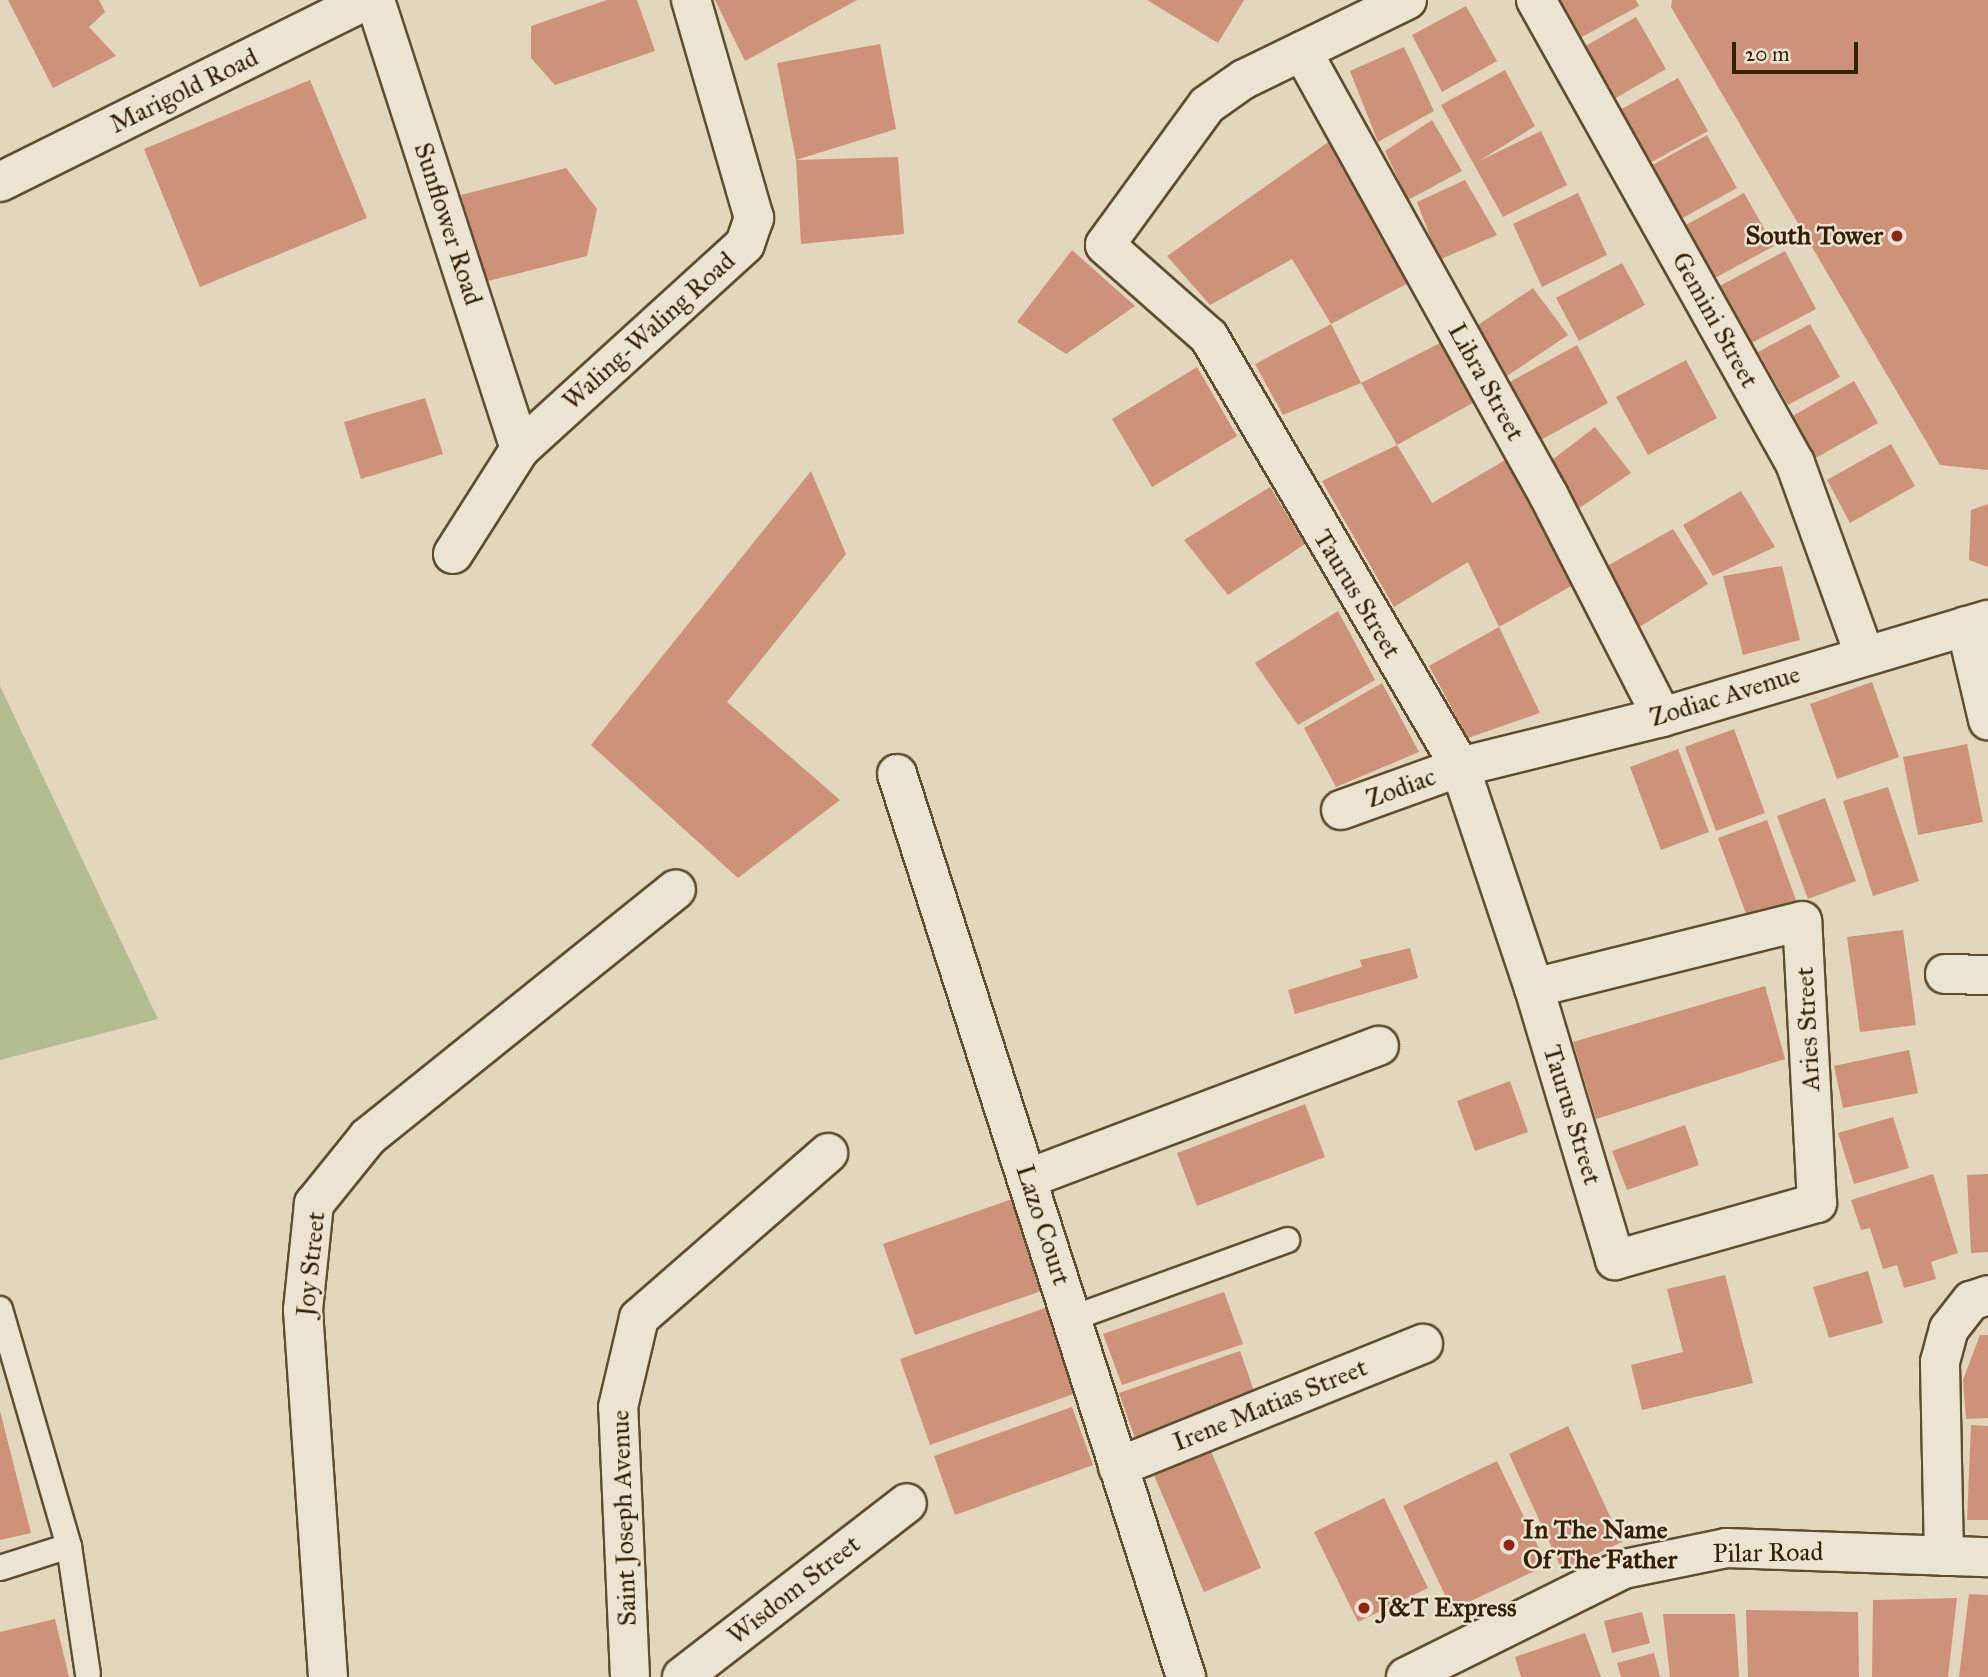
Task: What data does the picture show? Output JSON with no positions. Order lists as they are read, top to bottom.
{
  "streets": {
    "street": [
      "Marigold Road",
      "Sunflower Road",
      "Gemini Street",
      "Waling-Waling Road",
      "Libra Street",
      "Taurus Street",
      "Zodiac Avenue",
      "Zodiac",
      "Aries Street",
      "Lazo Court",
      "Joy Street",
      "Irene Matias Street",
      "Saint Joseph Avenue",
      "Pilar Road",
      "Wisdom Street"
    ]
  },
  "crossings": [
    ["Sunflower Road", "Waling-Waling Road"],
    ["Gemini Street", "Zodiac Avenue"],
    ["Libra Street", "Taurus Street"],
    ["Libra Street", "Zodiac Avenue"],
    ["Taurus Street", "Zodiac Avenue"],
    ["Taurus Street", "Zodiac"],
    ["Taurus Street", "Aries Street"],
    ["Zodiac Avenue", "Zodiac"],
    ["Lazo Court", "Irene Matias Street"]
  ],
  "places": ["South Tower", "In The Name Of The Father", "J&T Express"],
  "scale_bar": "20 m"
}
